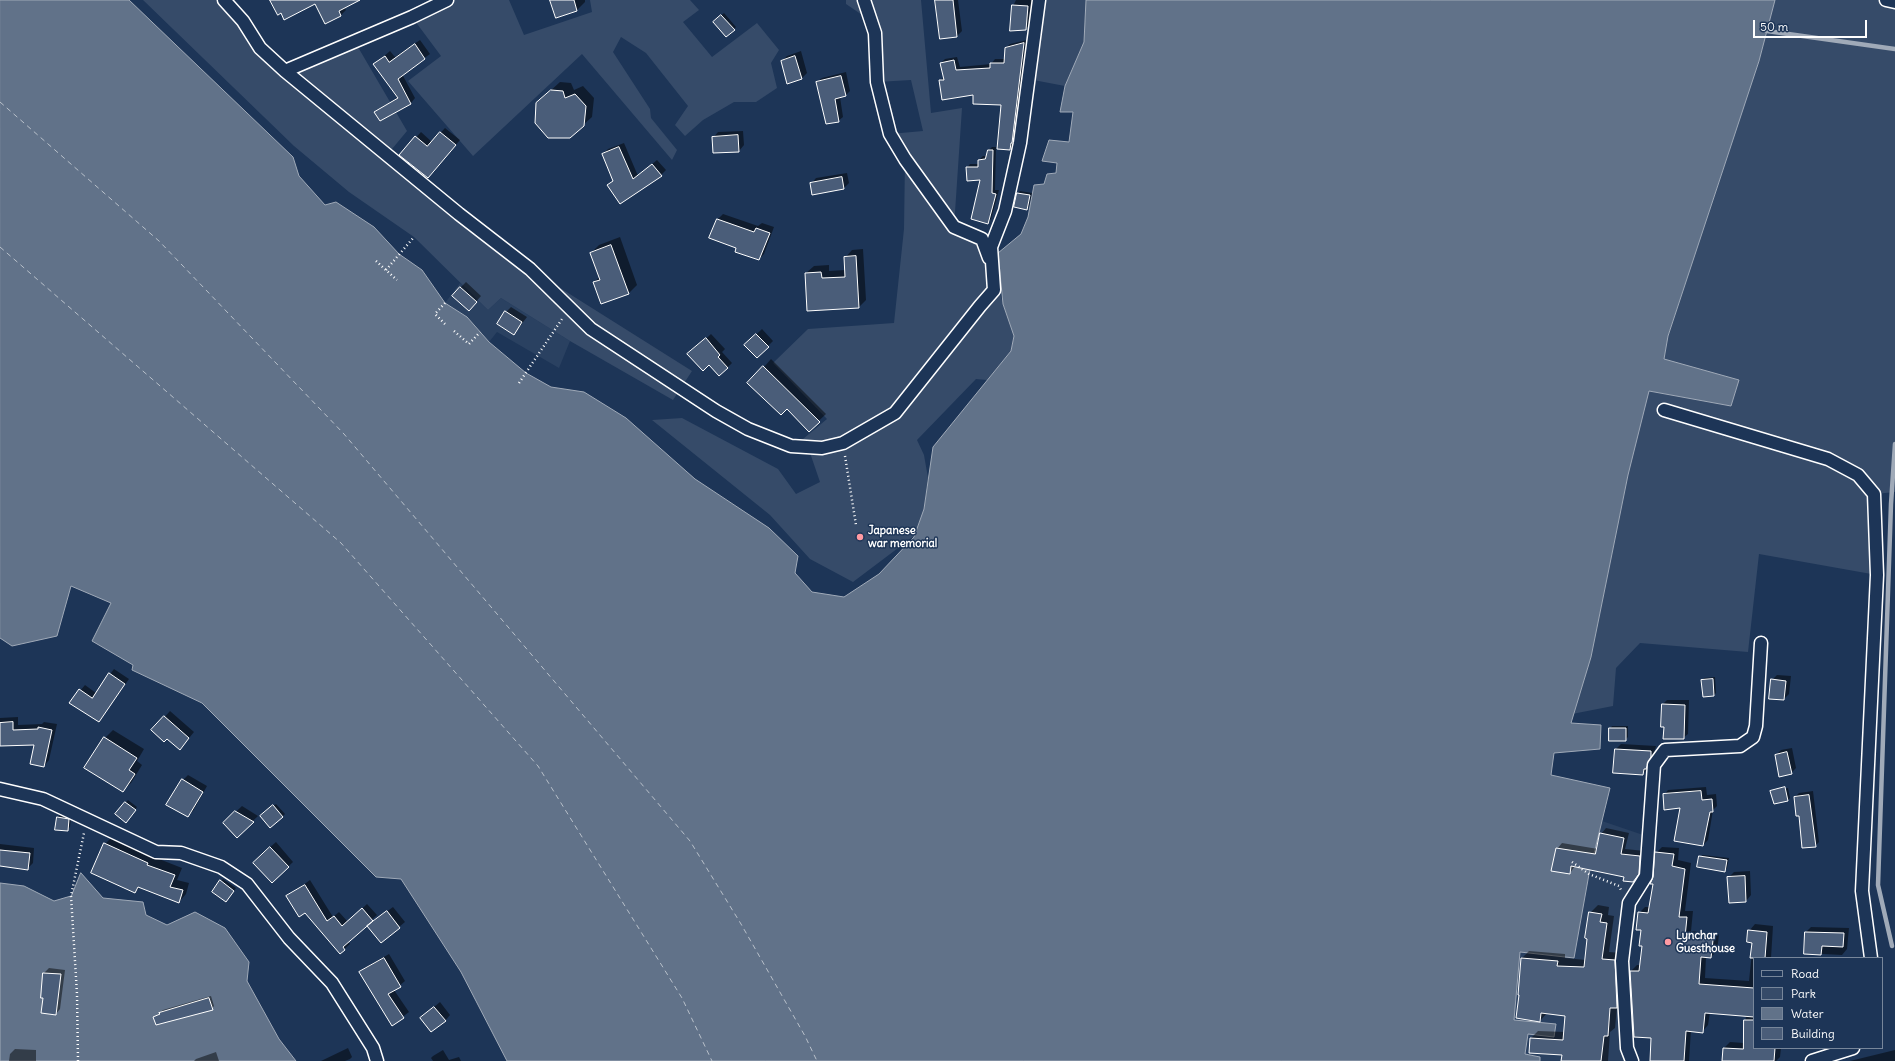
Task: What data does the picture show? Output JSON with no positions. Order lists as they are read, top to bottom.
{
  "places": ["Japanese war memorial", "Lynchar Guesthouse"],
  "legend": [
    "Road",
    "Park",
    "Water",
    "Building"
  ],
  "scale_bar": "50 m"
}
